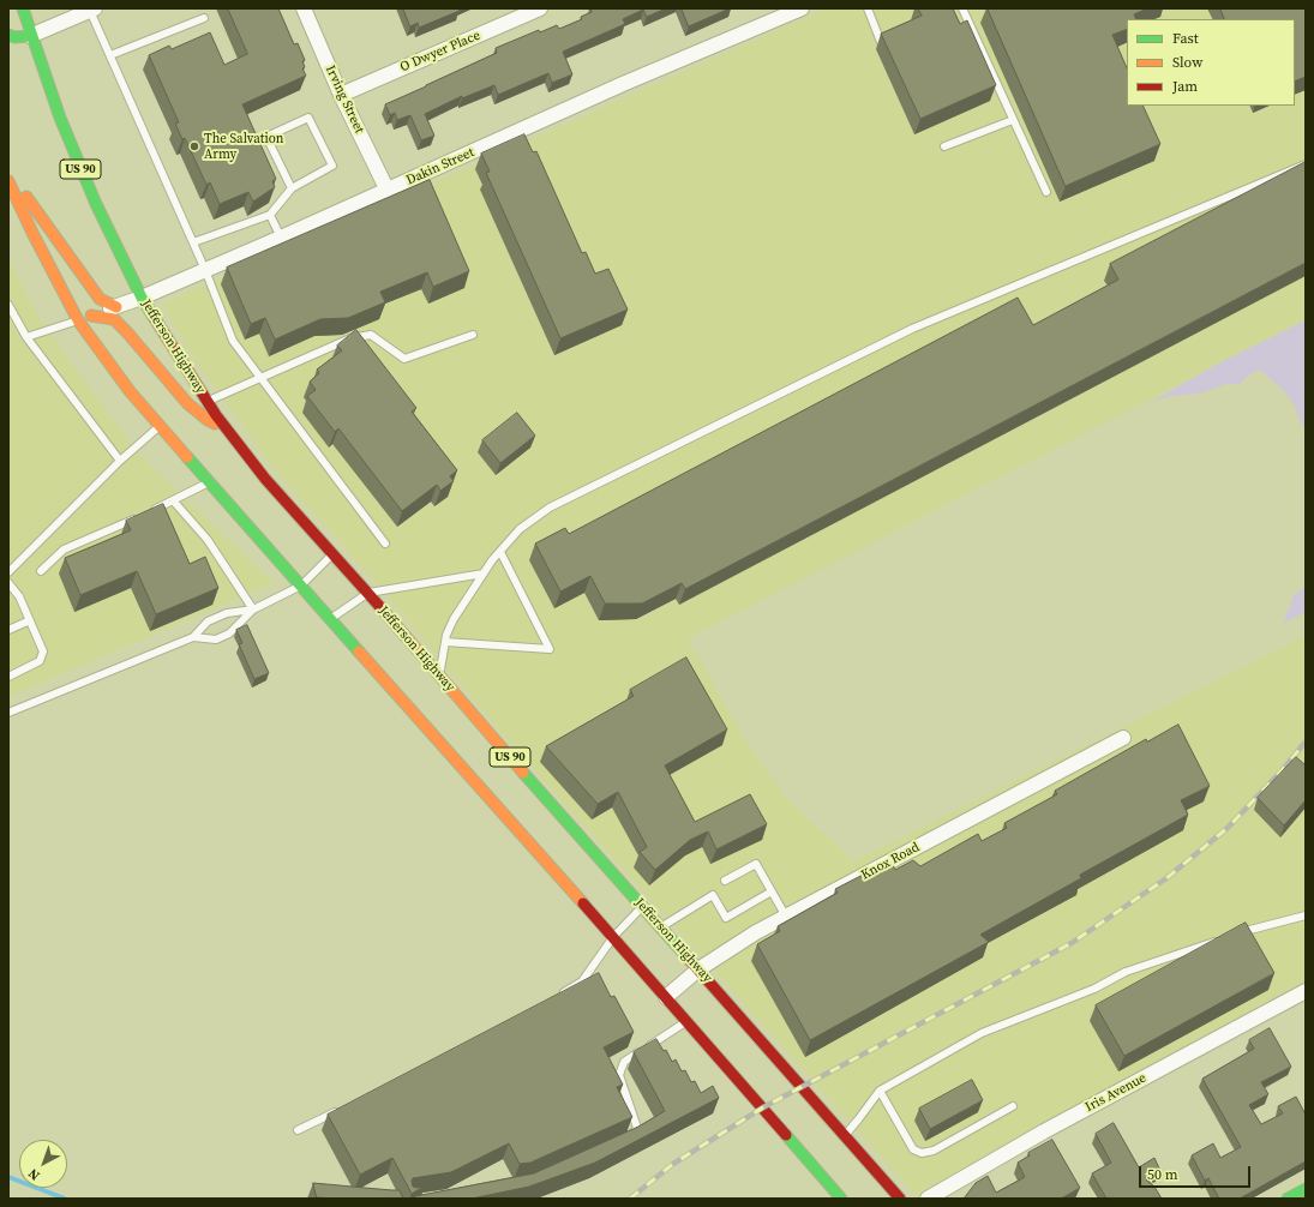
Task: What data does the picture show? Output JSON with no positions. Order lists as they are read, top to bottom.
{
  "streets": {
    "main road": ["US 90", "Jefferson Highway"],
    "street": [
      "O Dwyer Place",
      "Irving Street",
      "Dakin Street",
      "Knox Road",
      "Iris Avenue"
    ]
  },
  "crossings": [
    ["O Dwyer Place", "Irving Street"],
    ["Irving Street", "Dakin Street"],
    ["Dakin Street", "Jefferson Highway"],
    ["US 90", "Jefferson Highway"],
    ["Jefferson Highway", "Knox Road"]
  ],
  "places": ["The Salvation Army"],
  "legend": ["Fast", "Slow", "Jam"],
  "scale_bar": "50 m",
  "north": "bottom left"
}
